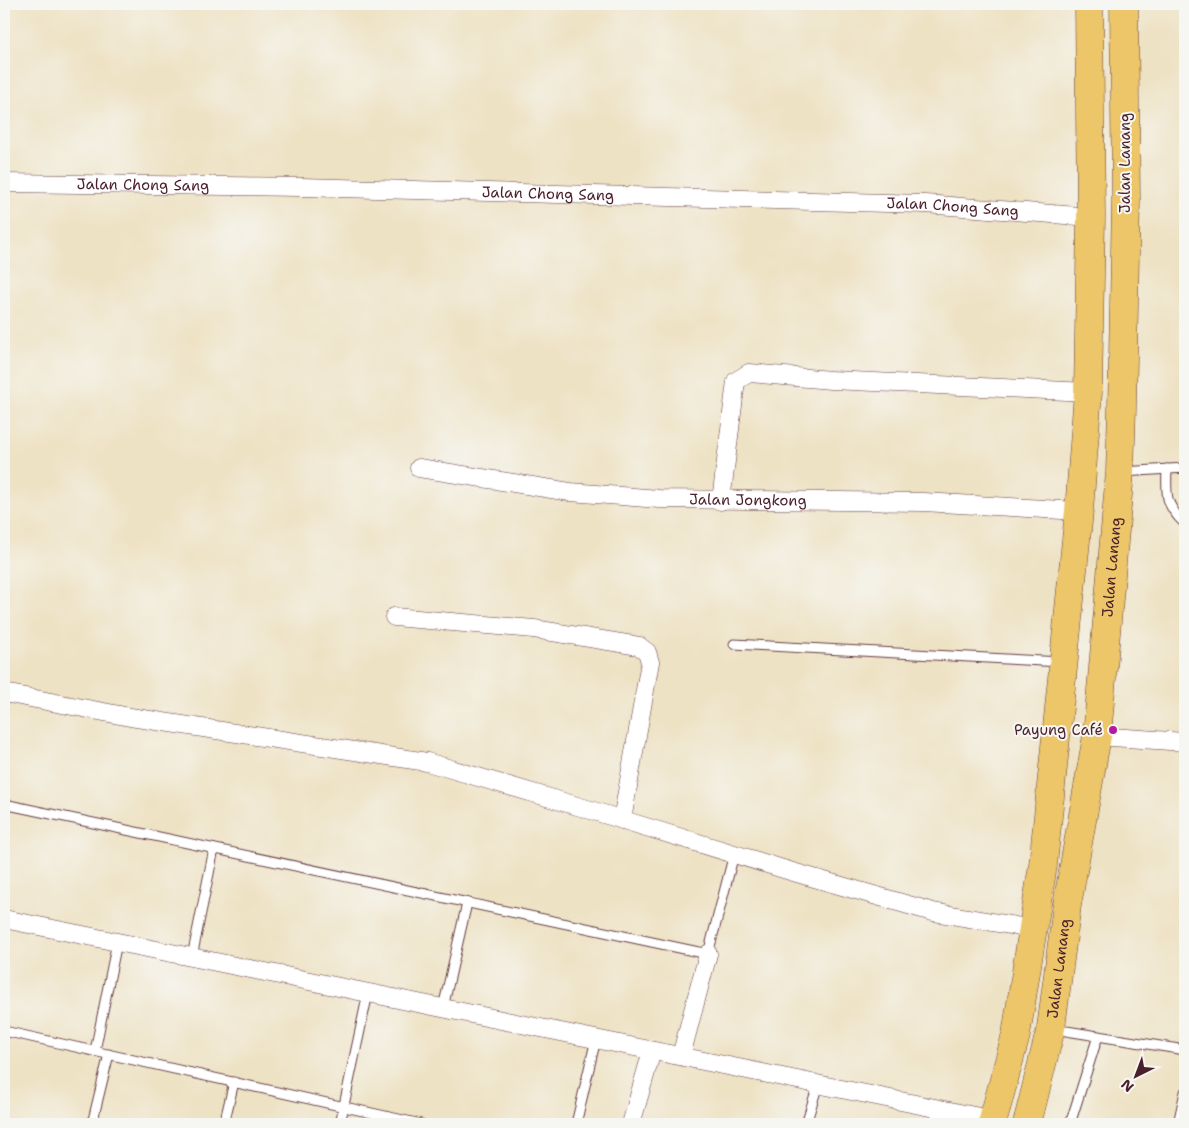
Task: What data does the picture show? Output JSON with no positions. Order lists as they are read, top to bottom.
{
  "streets": {
    "main road": ["Jalan Lanang"],
    "street": ["Jalan Chong Sang", "Jalan Jongkong"]
  },
  "crossings": [
    ["Jalan Lanang", "Jalan Chong Sang"],
    ["Jalan Lanang", "Jalan Jongkong"]
  ],
  "places": ["Payung Café"],
  "north": "bottom left"
}
